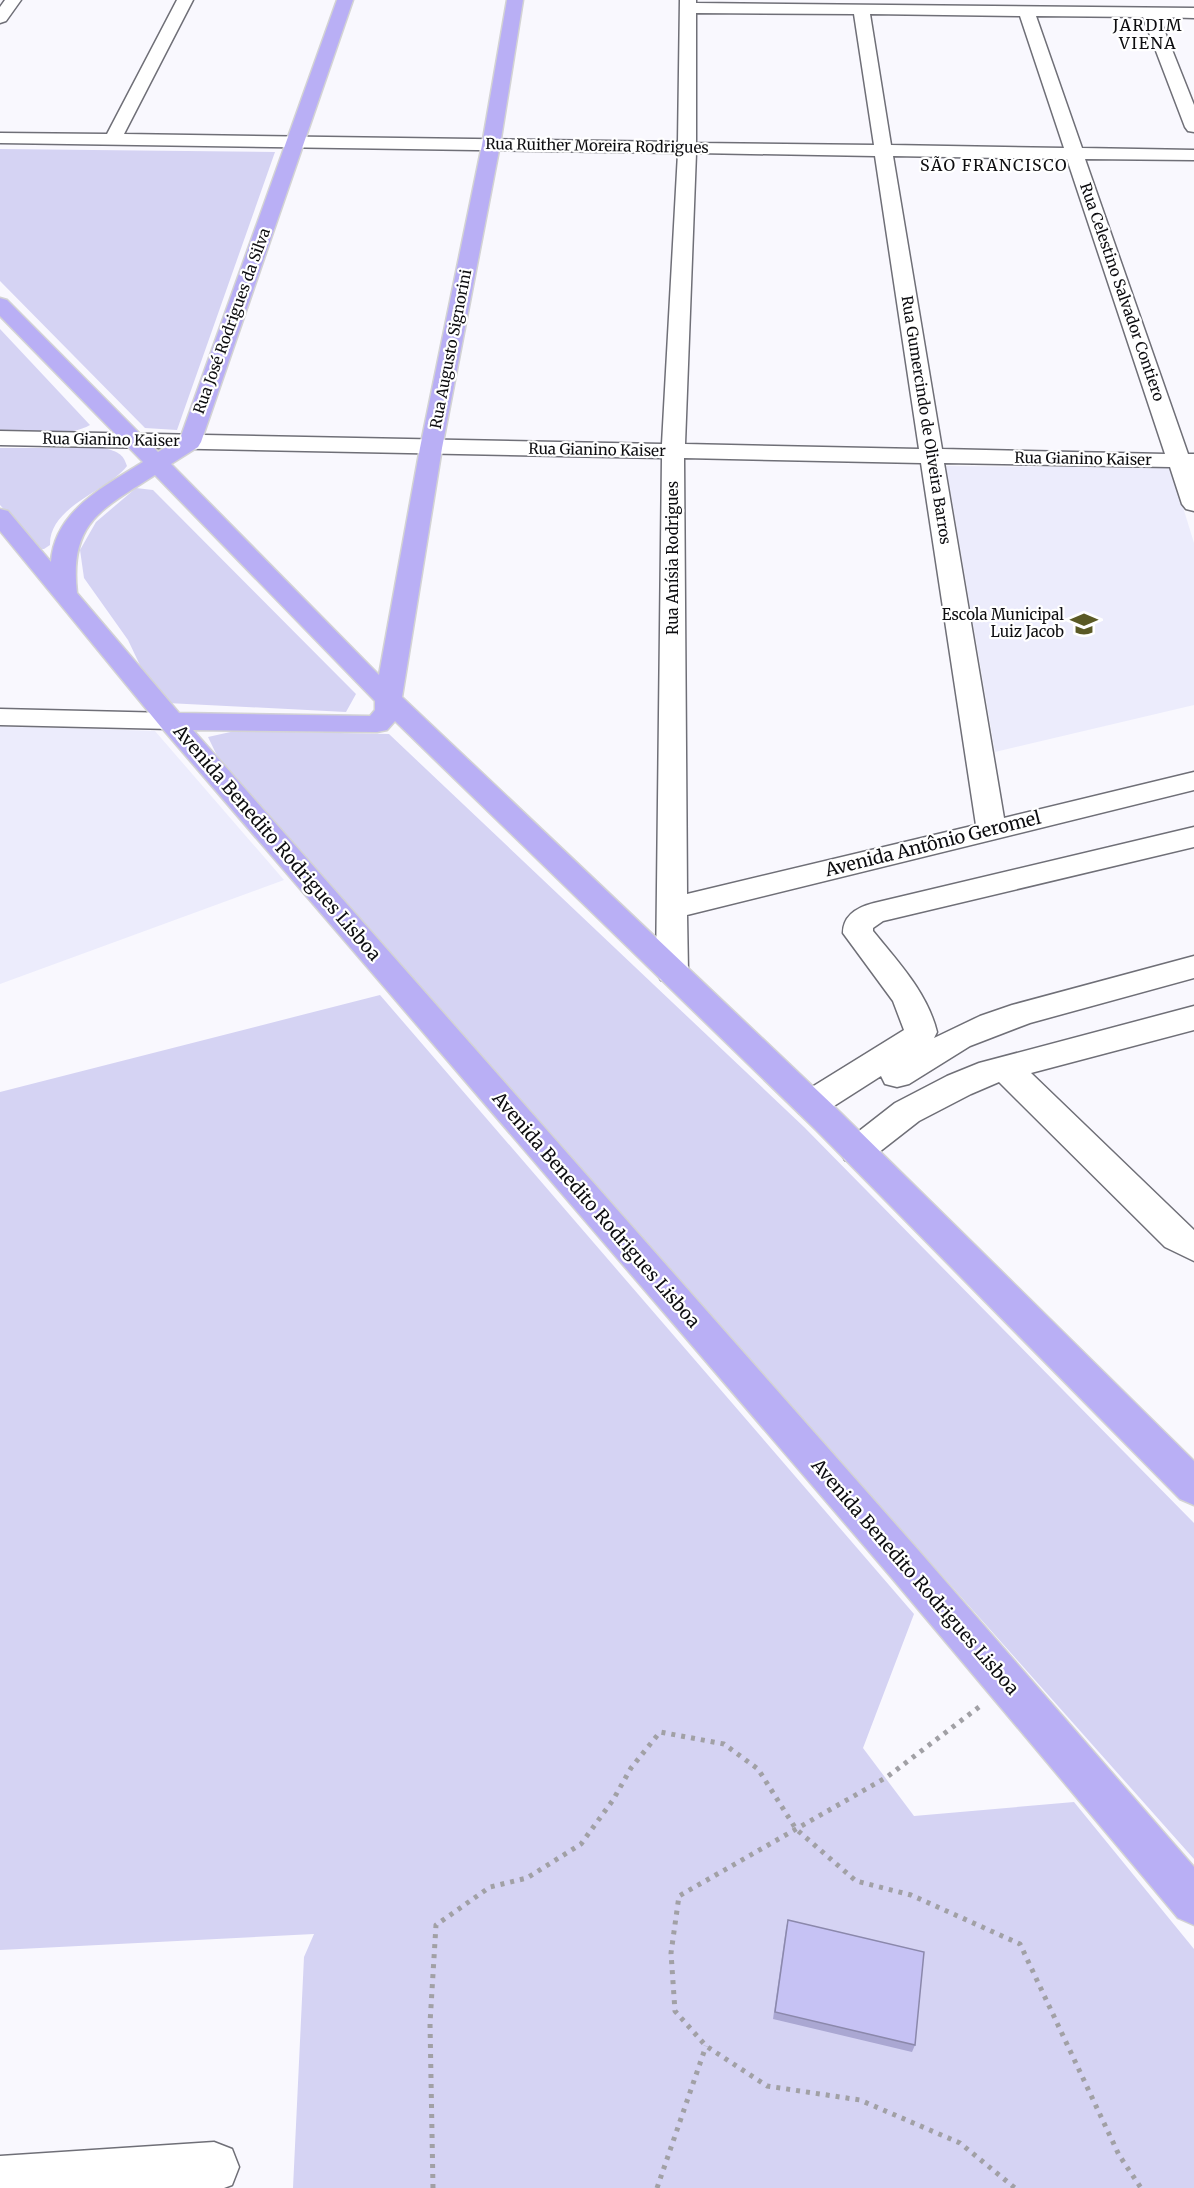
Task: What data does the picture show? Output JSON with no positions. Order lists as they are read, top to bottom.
{
  "streets": {
    "main road": ["Rua José Rodrigues da Silva", "Rua Augusto Signorini", "Avenida Benedito Rodrigues Lisboa"],
    "street": [
      "Rua Ruither Moreira Rodrigues",
      "Rua Celestino Salvador Contiero",
      "Rua Gumercindo de Oliveira Barros",
      "Rua Gianino Kaiser",
      "Rua Anísia Rodrigues",
      "Avenida Antônio Geromel"
    ]
  },
  "crossings": [
    ["Rua Ruither Moreira Rodrigues", "Rua Celestino Salvador Contiero"],
    ["Rua Ruither Moreira Rodrigues", "Rua José Rodrigues da Silva"],
    ["Rua Ruither Moreira Rodrigues", "Rua Augusto Signorini"],
    ["Rua Ruither Moreira Rodrigues", "Rua Gumercindo de Oliveira Barros"],
    ["Rua Ruither Moreira Rodrigues", "Rua Anísia Rodrigues"],
    ["Rua Celestino Salvador Contiero", "Rua Gianino Kaiser"],
    ["Rua José Rodrigues da Silva", "Rua Gianino Kaiser"],
    ["Rua Augusto Signorini", "Rua Gianino Kaiser"],
    ["Rua Augusto Signorini", "Avenida Benedito Rodrigues Lisboa"],
    ["Rua Gumercindo de Oliveira Barros", "Rua Gianino Kaiser"],
    ["Rua Gumercindo de Oliveira Barros", "Avenida Antônio Geromel"],
    ["Rua Gianino Kaiser", "Rua Anísia Rodrigues"],
    ["Rua Anísia Rodrigues", "Avenida Antônio Geromel"]
  ],
  "districts": ["JARDIM VIENA", "SÃO FRANCISCO"],
  "places": {
    "school or university": ["Escola Municipal Luiz Jacob"]
  }
}
